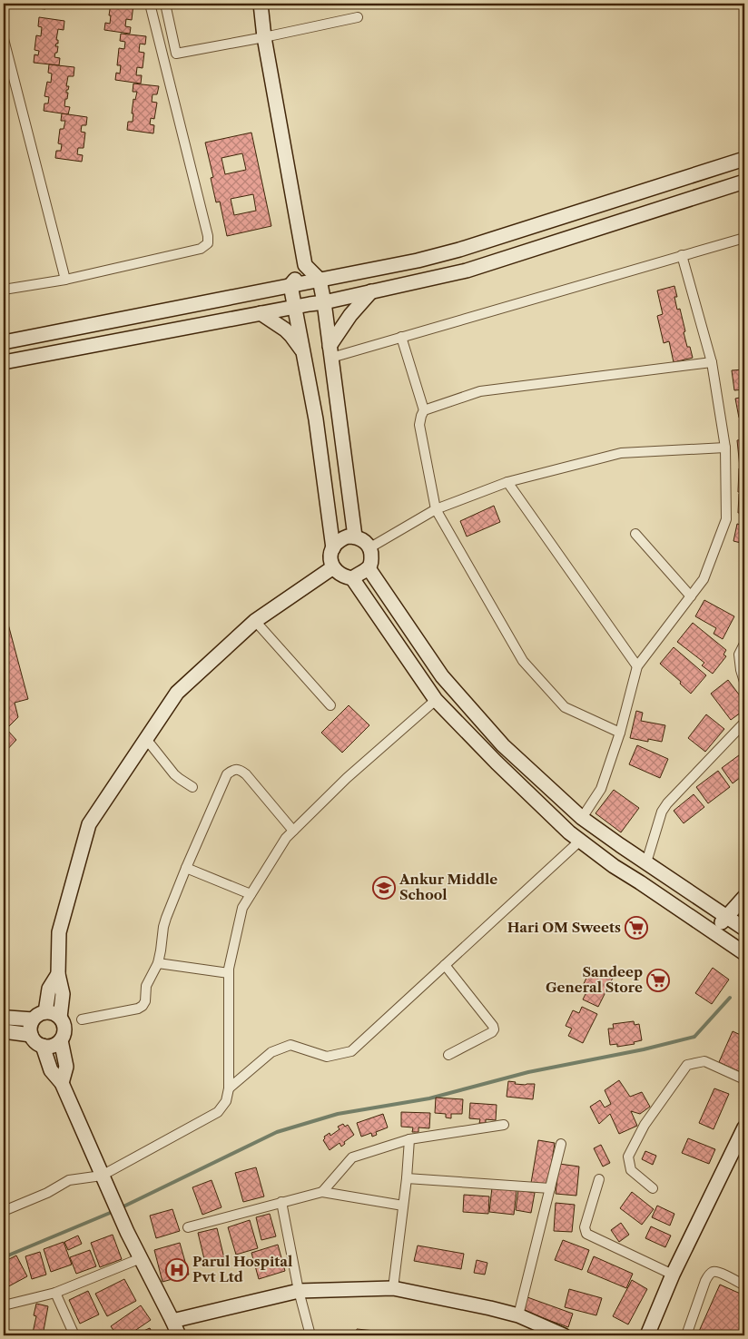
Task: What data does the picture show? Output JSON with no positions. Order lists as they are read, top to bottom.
{
  "places": {
    "school or university": ["Ankur Middle School"],
    "supermarket": ["Hari OM Sweets", "Sandeep General Store"],
    "hospital": ["Parul Hospital Pvt Ltd"]
  }
}
